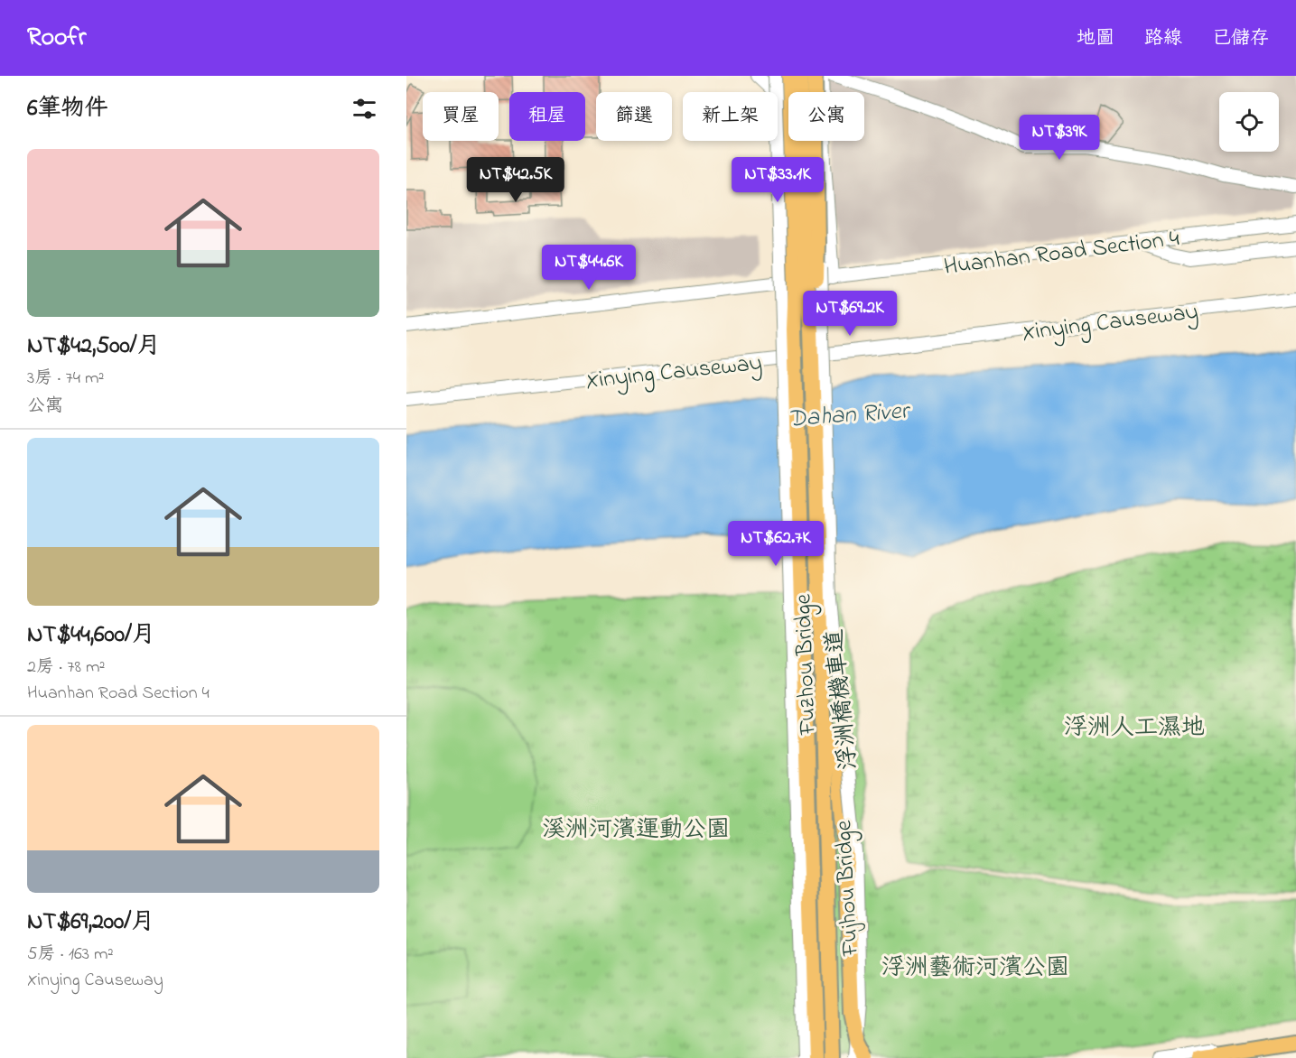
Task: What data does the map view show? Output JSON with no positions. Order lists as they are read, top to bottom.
{
  "streets": {
    "main road": ["Fuzhou Bridge", "Fujhou Bridge"],
    "street": ["Huanhan Road Section 4", "Xinying Causeway", "浮洲橋機車道"]
  },
  "crossings": [
    ["Fuzhou Bridge", "Fujhou Bridge"]
  ],
  "water": ["Dahan River"],
  "parks": ["浮洲人工濕地", "溪洲河濱運動公園", "浮洲藝術河濱公園"],
  "page": {
    "header": "Roofr",
    "nav": ["地圖", "路線", "已儲存"],
    "heading": "6筆物件",
    "chip": [
      "買屋",
      "租屋",
      "篩選",
      "新上架",
      "公寓"
    ],
    "price": [
      "NT$39K",
      "NT$42.5K",
      "NT$33.1K",
      "NT$44.6K",
      "NT$69.2K",
      "NT$62.7K"
    ],
    "list": [
      {
        "name": "NT$42,500/月",
        "note": "3房 · 74 m² · 公寓"
      },
      {
        "name": "NT$44,600/月",
        "note": "2房 · 78 m² · Huanhan Road Section 4"
      },
      {
        "name": "NT$69,200/月",
        "note": "5房 · 163 m² · Xinying Causeway"
      }
    ]
  }
}
